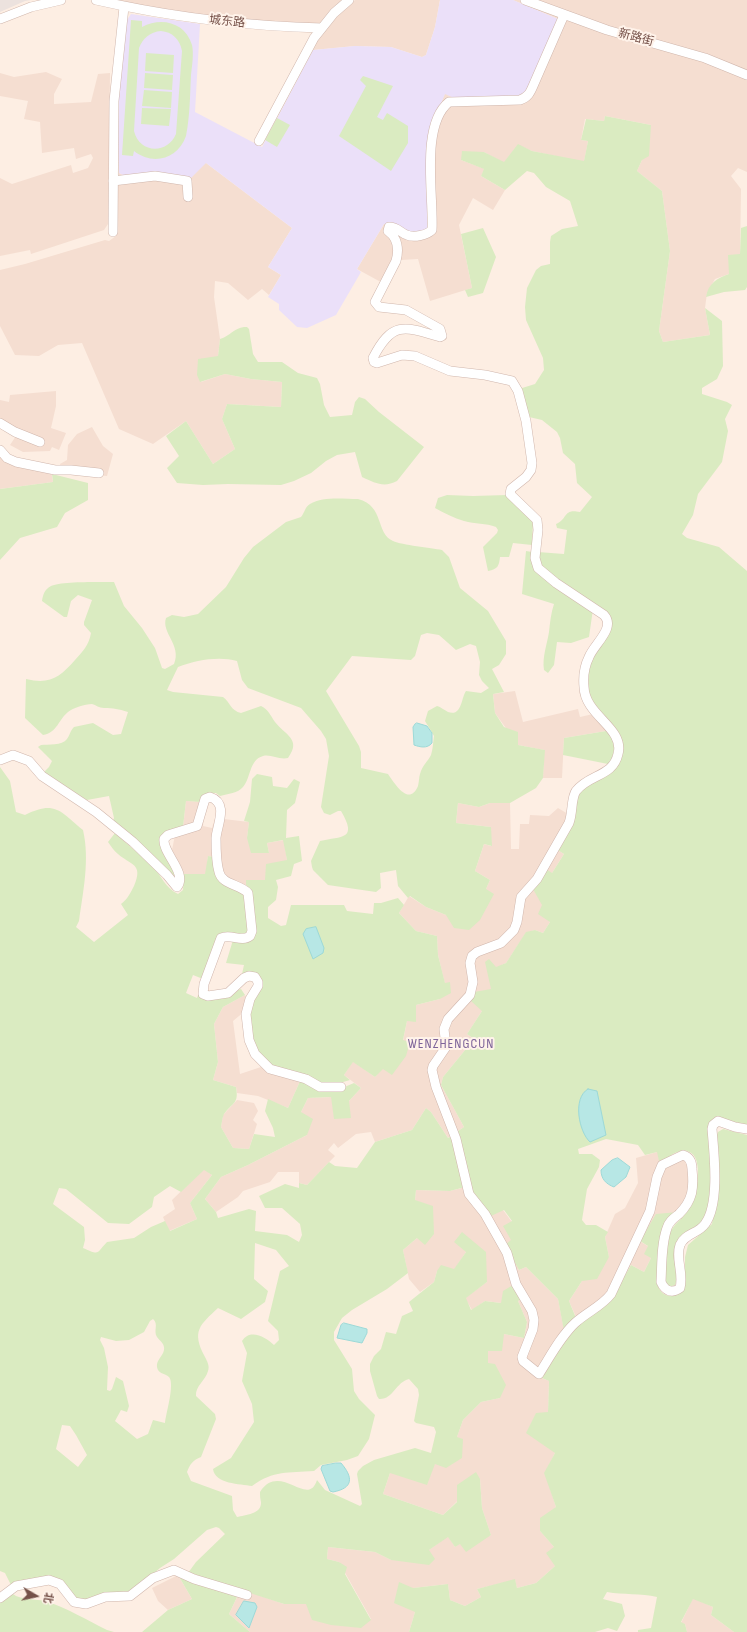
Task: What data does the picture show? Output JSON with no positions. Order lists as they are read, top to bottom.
{
  "streets": {
    "street": ["城东路", "新路街"]
  },
  "districts": ["WENZHENGCUN"],
  "north": "right"
}
